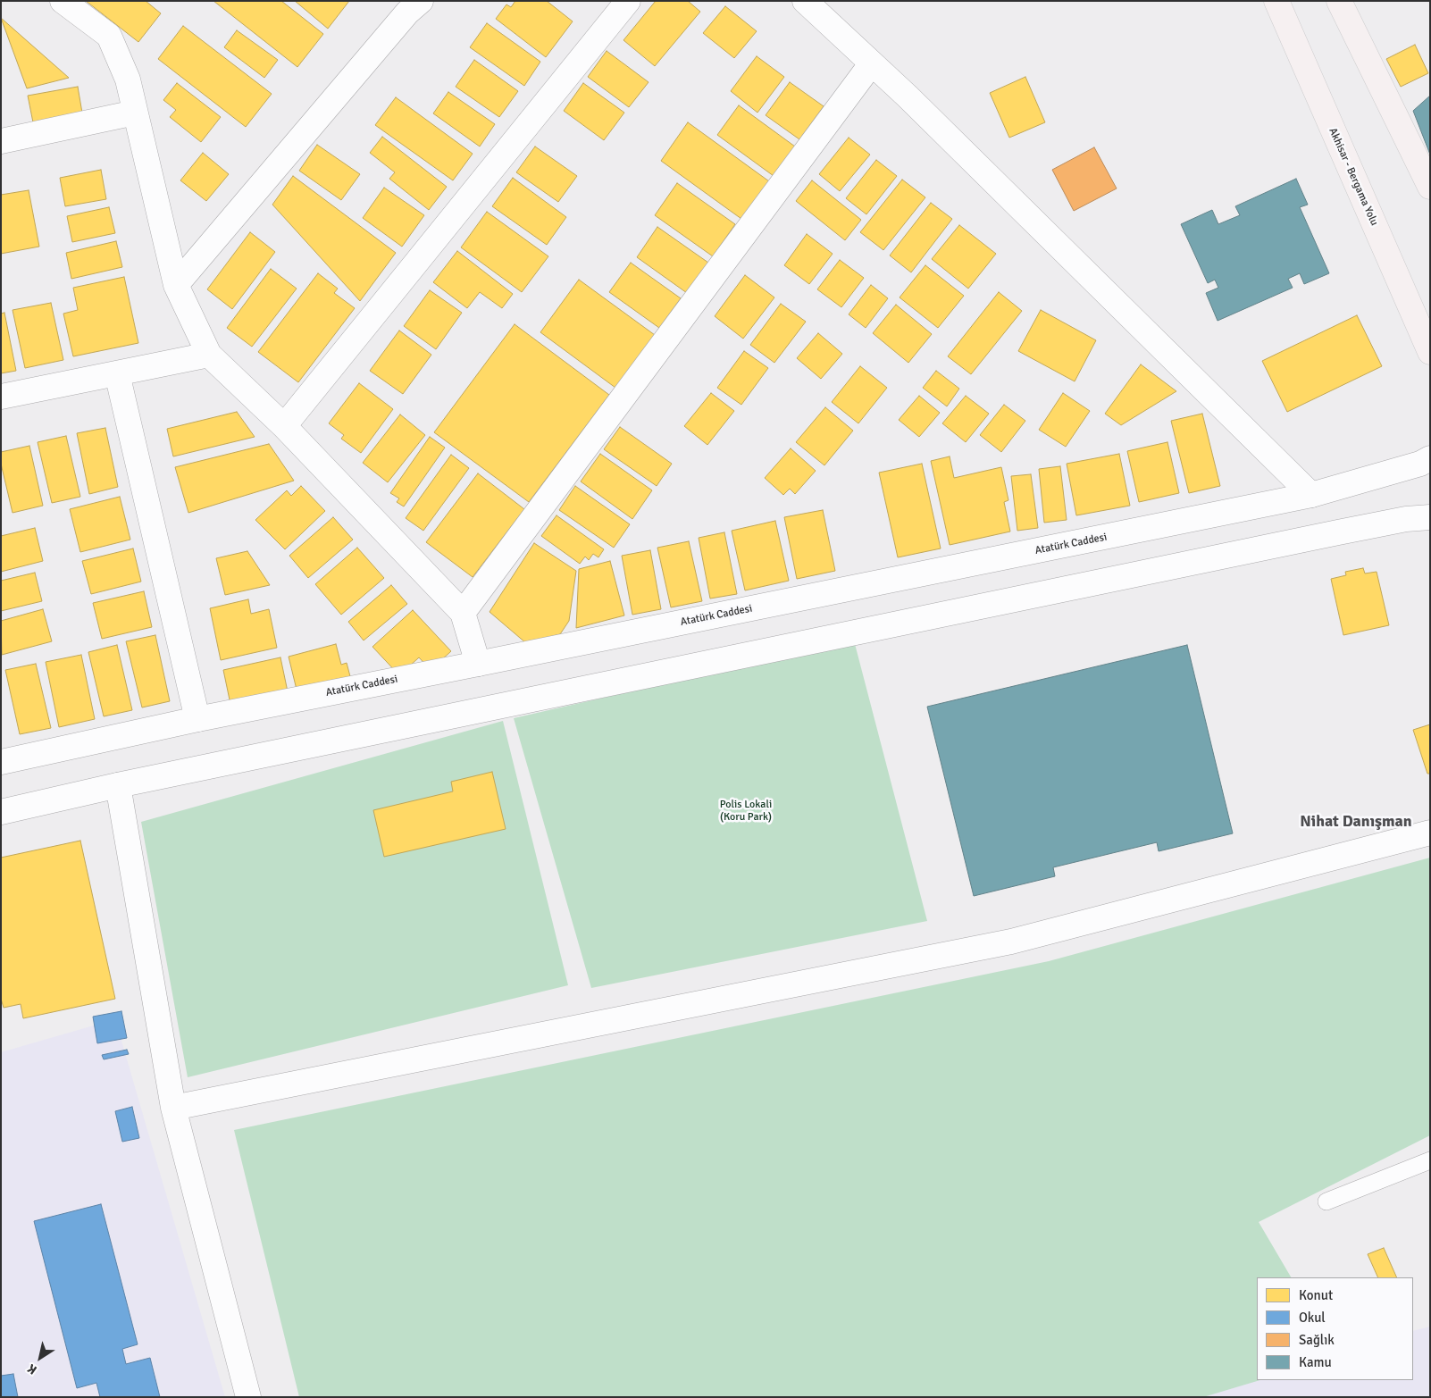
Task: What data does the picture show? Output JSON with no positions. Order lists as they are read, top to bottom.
{
  "streets": {
    "main road": ["Akhisar - Bergama Yolu"],
    "street": ["Atatürk Caddesi"]
  },
  "districts": ["Nihat Danışman"],
  "parks": ["Polis Lokali (Koru Park)"],
  "legend": [
    "Konut",
    "Okul",
    "Sağlık",
    "Kamu"
  ],
  "north": "bottom left"
}
